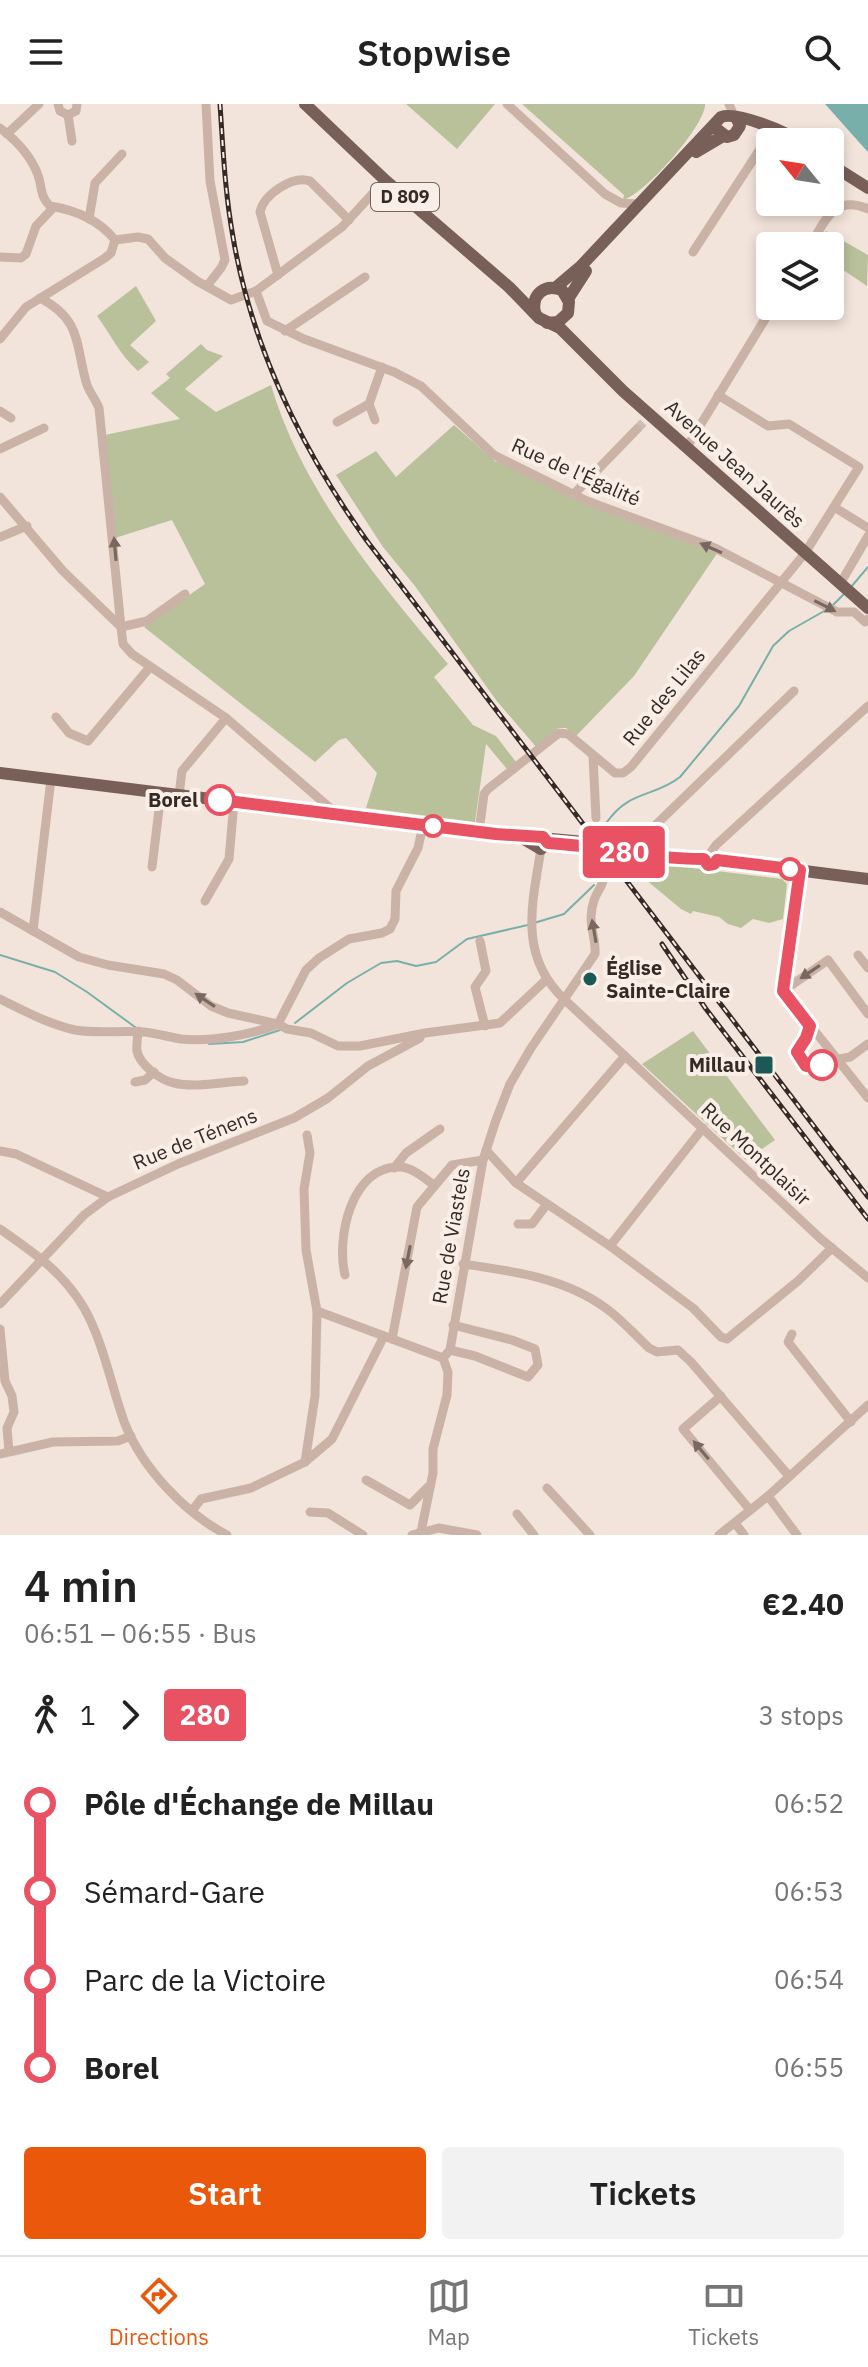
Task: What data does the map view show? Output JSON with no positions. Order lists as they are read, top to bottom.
{
  "streets": {
    "main road": ["D 809", "Avenue Jean Jaurès"],
    "street": [
      "Rue de l'Égalité",
      "Rue des Lilas",
      "Rue de Ténens",
      "Rue Montplaisir",
      "Rue de Viastels"
    ]
  },
  "crossings": [
    ["D 809", "Avenue Jean Jaurès"],
    ["Avenue Jean Jaurès", "Rue des Lilas"],
    ["Rue de l'Égalité", "Rue des Lilas"],
    ["Rue Montplaisir", "Rue de Viastels"]
  ],
  "places": {
    "other": ["Borel", "Église Sainte-Claire"],
    "transit": ["Millau"]
  },
  "lines": ["bus line 280"],
  "north": "top left",
  "page": {
    "header": "Stopwise",
    "on_map": "280",
    "heading": ["4 min", "06:51 – 06:55 · Bus", "€2.40"],
    "legs": ["1", "280", "3 stops"],
    "list": [
      {
        "name": "Pôle d'Échange de Millau",
        "value": "06:52"
      },
      {
        "name": "Sémard-Gare",
        "value": "06:53"
      },
      {
        "name": "Parc de la Victoire",
        "value": "06:54"
      },
      {
        "name": "Borel",
        "value": "06:55"
      }
    ],
    "buttons": ["Start", "Tickets"],
    "tabs": ["Directions", "Map", "Tickets"]
  }
}
